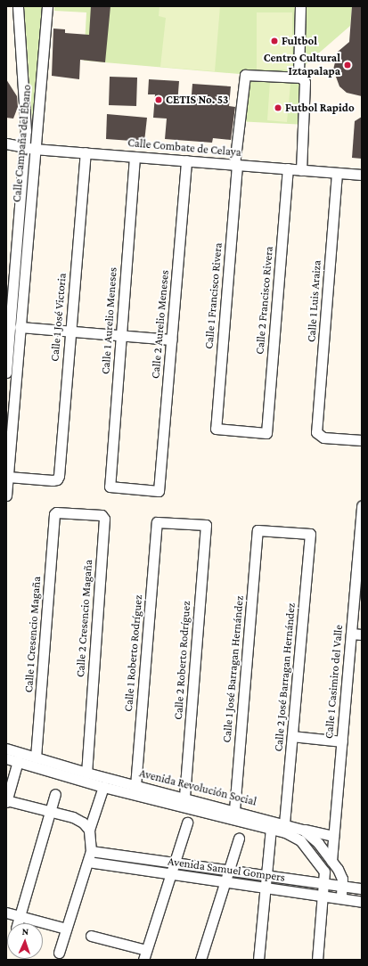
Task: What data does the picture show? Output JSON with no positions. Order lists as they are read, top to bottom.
{
  "streets": {
    "street": [
      "Calle Campaña del Ébano",
      "Calle Combate de Celaya",
      "Calle 1 Francisco Rivera",
      "Calle 2 Francisco Rivera",
      "Calle 1 Luis Araiza",
      "Calle 1 José Victoria",
      "Calle 1 Aurelio Meneses",
      "Calle 2 Aurelio Meneses",
      "Calle 2 Cresencio Magaña",
      "Calle 1 Cresencio Magaña",
      "Calle 1 Roberto Rodríguez",
      "Calle 2 Roberto Rodríguez",
      "Calle 1 José Barragan Hernández",
      "Calle 2 José Barragan Hernández",
      "Calle 1 Casimiro del Valle",
      "Avenida Revolución Social",
      "Avenida Samuel Gompers"
    ]
  },
  "crossings": [
    ["Calle Campaña del Ébano", "Calle Combate de Celaya"],
    ["Calle Campaña del Ébano", "Calle 1 José Victoria"],
    ["Calle Combate de Celaya", "Calle 1 Francisco Rivera"],
    ["Calle Combate de Celaya", "Calle 2 Francisco Rivera"],
    ["Calle Combate de Celaya", "Calle 1 Luis Araiza"],
    ["Calle Combate de Celaya", "Calle 1 José Victoria"],
    ["Calle Combate de Celaya", "Calle 1 Aurelio Meneses"],
    ["Calle Combate de Celaya", "Calle 2 Aurelio Meneses"],
    ["Calle 1 Francisco Rivera", "Calle 2 Francisco Rivera"],
    ["Calle 1 Aurelio Meneses", "Calle 2 Aurelio Meneses"],
    ["Calle 2 Cresencio Magaña", "Calle 1 Cresencio Magaña"],
    ["Calle 2 Cresencio Magaña", "Avenida Revolución Social"],
    ["Calle 1 Cresencio Magaña", "Avenida Revolución Social"],
    ["Calle 1 Roberto Rodríguez", "Calle 2 Roberto Rodríguez"],
    ["Calle 1 Roberto Rodríguez", "Avenida Revolución Social"],
    ["Calle 2 Roberto Rodríguez", "Avenida Revolución Social"],
    ["Calle 1 José Barragan Hernández", "Calle 2 José Barragan Hernández"],
    ["Calle 1 José Barragan Hernández", "Avenida Revolución Social"],
    ["Calle 2 José Barragan Hernández", "Avenida Revolución Social"],
    ["Calle 1 Casimiro del Valle", "Avenida Revolución Social"],
    ["Avenida Revolución Social", "Avenida Samuel Gompers"]
  ],
  "places": [
    "Fultbol",
    "Centro Cultural Iztapalapa",
    "CETIS No. 53",
    "Futbol Rapido"
  ],
  "north": "top"
}
